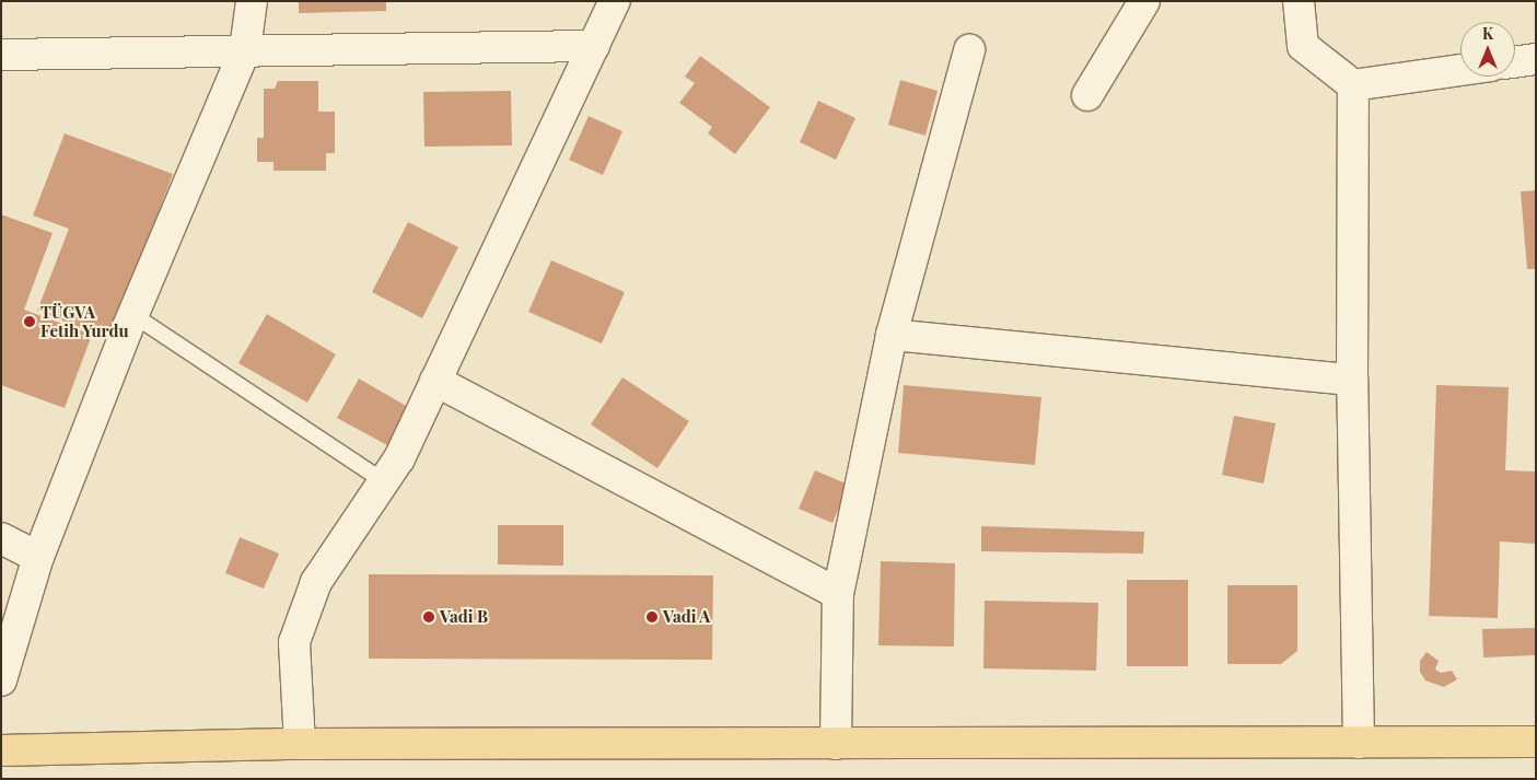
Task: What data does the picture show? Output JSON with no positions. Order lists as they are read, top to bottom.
{
  "places": ["TÜGVA Fetih Yurdu", "Vadi B", "Vadi A"],
  "north": "top"
}
